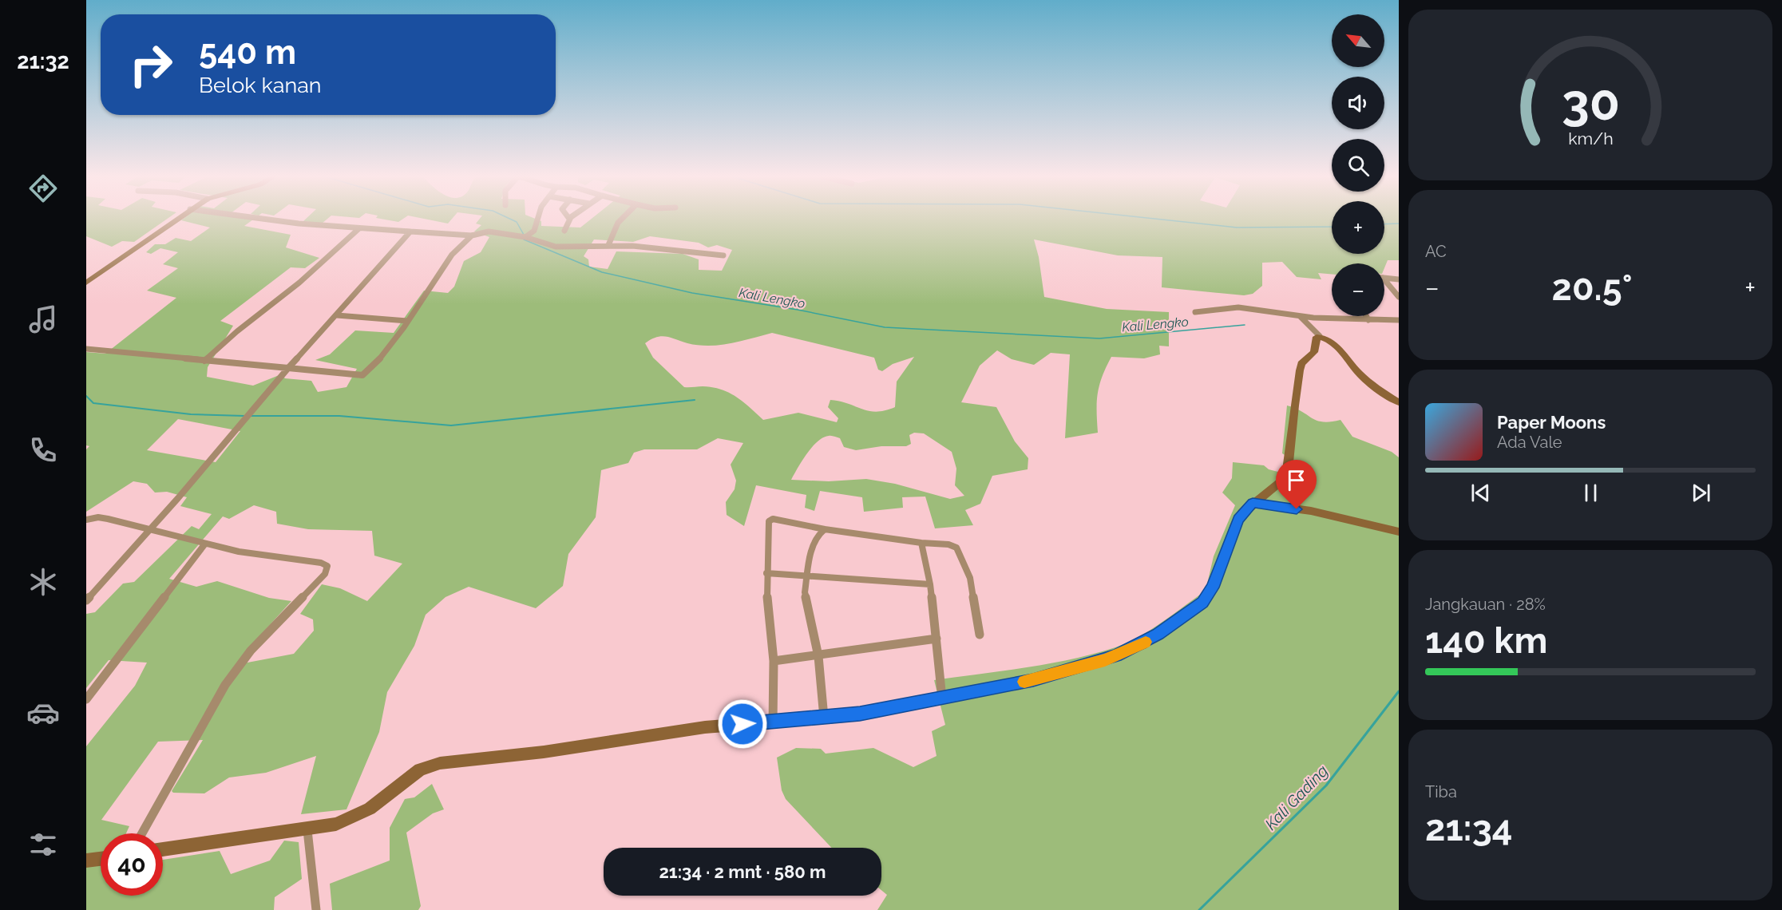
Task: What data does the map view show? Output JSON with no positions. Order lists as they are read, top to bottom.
{
  "water": ["Kali Lengko", "Kali Gading"],
  "north": "top left",
  "page": {
    "tabs": "21:32",
    "map_buttons": ["+", "−"],
    "turn": ["540 m", "Belok kanan"],
    "tile": [
      "AC",
      ["Jangkauan · 28%", "140 km"],
      ["Tiba", "21:34"]
    ],
    "heat": ["−", "20.5°", "+"],
    "song": ["Paper Moons", "Ada Vale"],
    "limit": "40",
    "trip": "21:34 · 2 mnt · 580 m",
    "gauge": ["30", "km/h"]
  }
}
